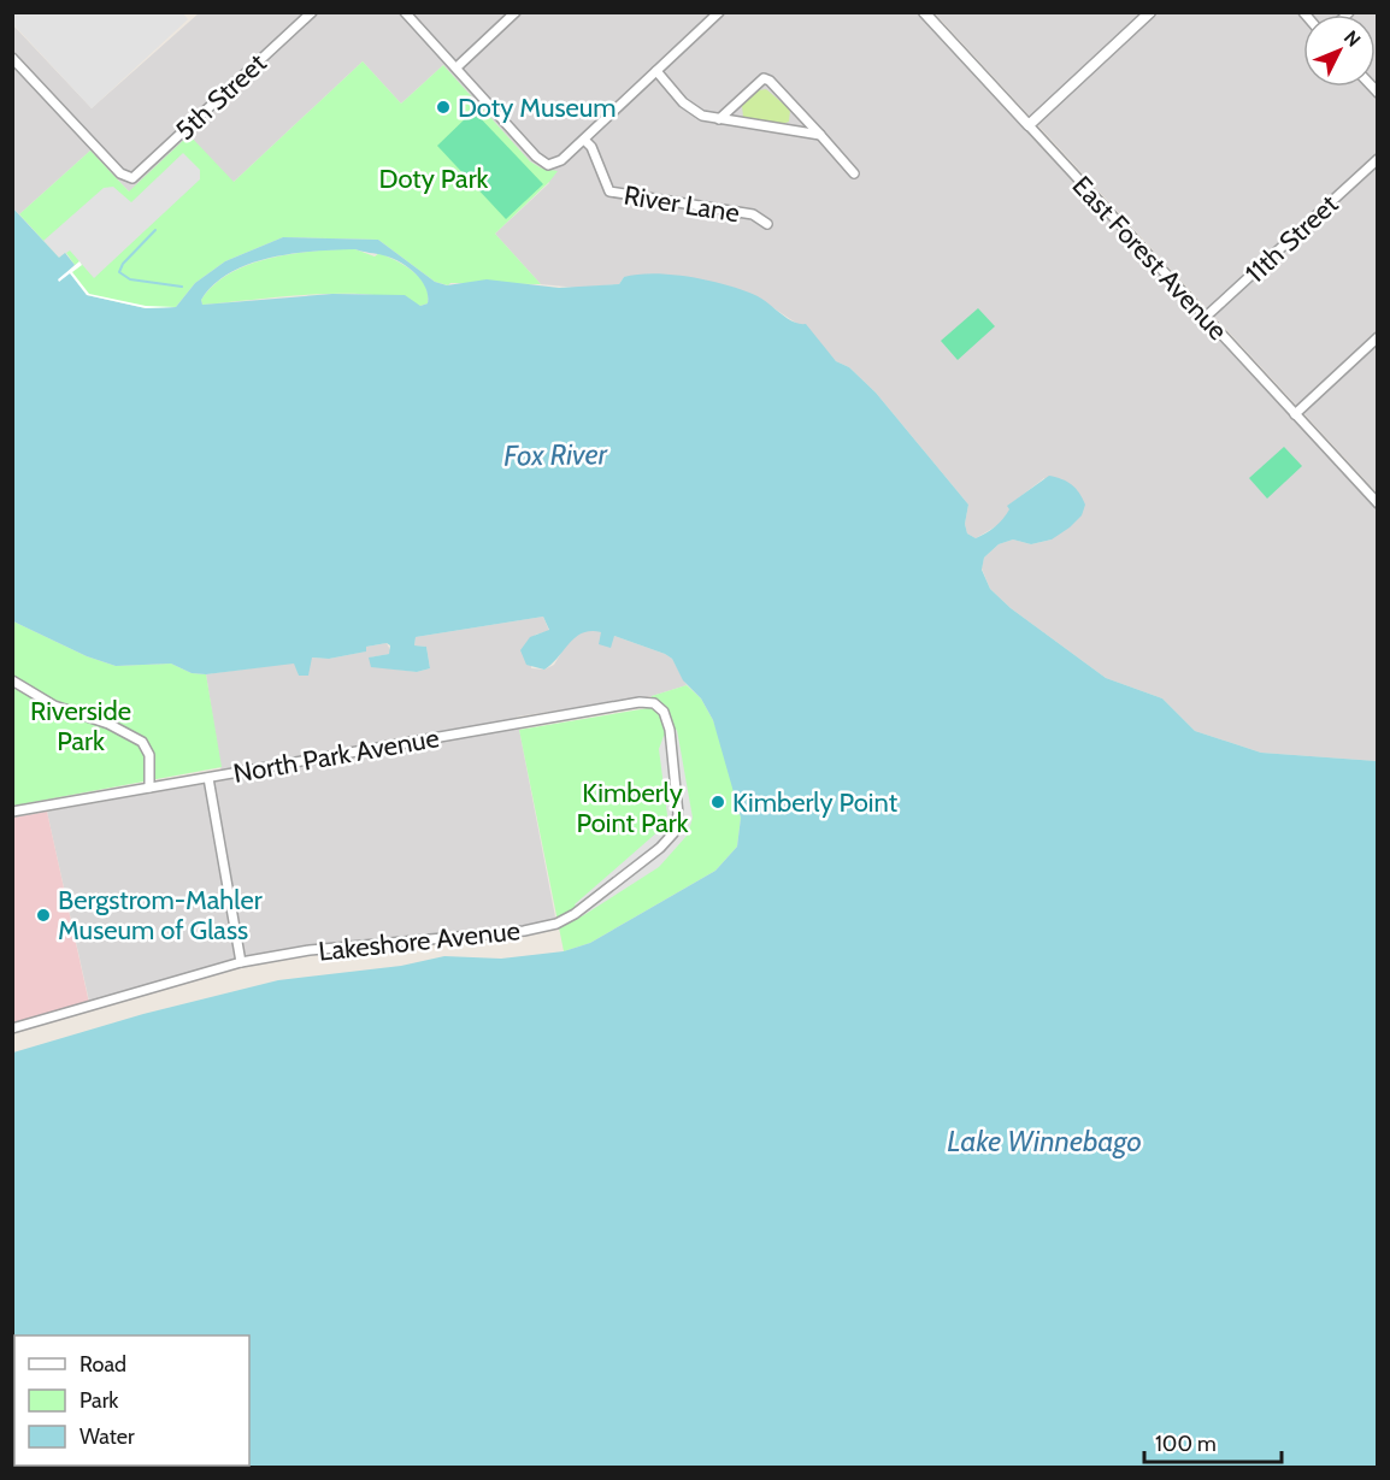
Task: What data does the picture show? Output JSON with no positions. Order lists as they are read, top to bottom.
{
  "streets": {
    "street": [
      "5th Street",
      "River Lane",
      "11th Street",
      "East Forest Avenue",
      "North Park Avenue",
      "Lakeshore Avenue"
    ]
  },
  "crossings": [
    ["11th Street", "East Forest Avenue"],
    ["North Park Avenue", "Lakeshore Avenue"]
  ],
  "water": ["Fox River", "Lake Winnebago"],
  "parks": ["Doty Park", "Riverside Park", "Kimberly Point Park"],
  "places": ["Doty Museum", "Kimberly Point", "Bergstrom-Mahler Museum of Glass"],
  "legend": ["Road", "Park", "Water"],
  "scale_bar": "100 m",
  "north": "top right"
}
